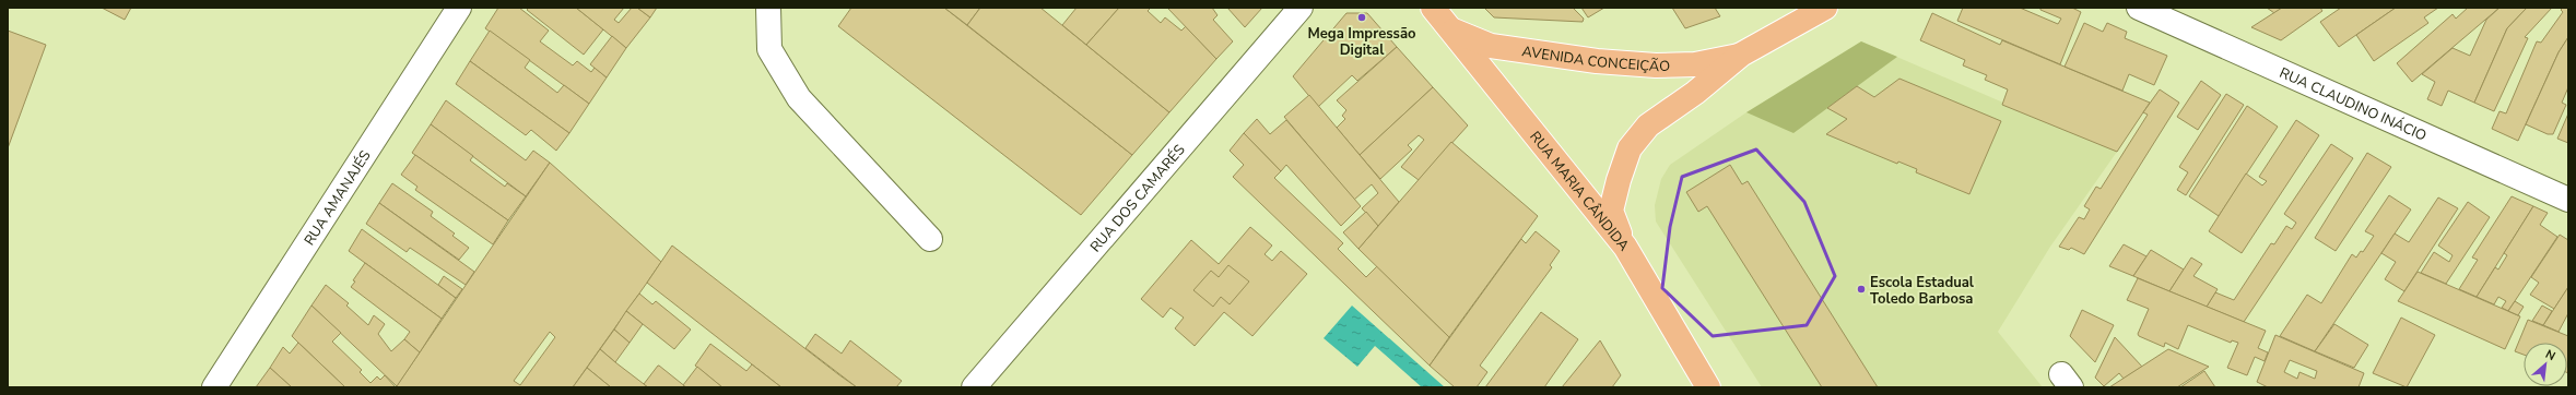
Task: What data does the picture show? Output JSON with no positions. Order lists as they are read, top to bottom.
{
  "streets": {
    "main road": ["AVENIDA CONCEIÇÃO", "RUA MARIA CÂNDIDA"],
    "street": ["RUA CLAUDINO INÁCIO", "RUA AMANAJÉS", "RUA DOS CAMARÉS"]
  },
  "crossings": [
    ["AVENIDA CONCEIÇÃO", "RUA MARIA CÂNDIDA"]
  ],
  "places": ["Mega Impressão Digital", "Escola Estadual Toledo Barbosa"],
  "north": "top right"
}
